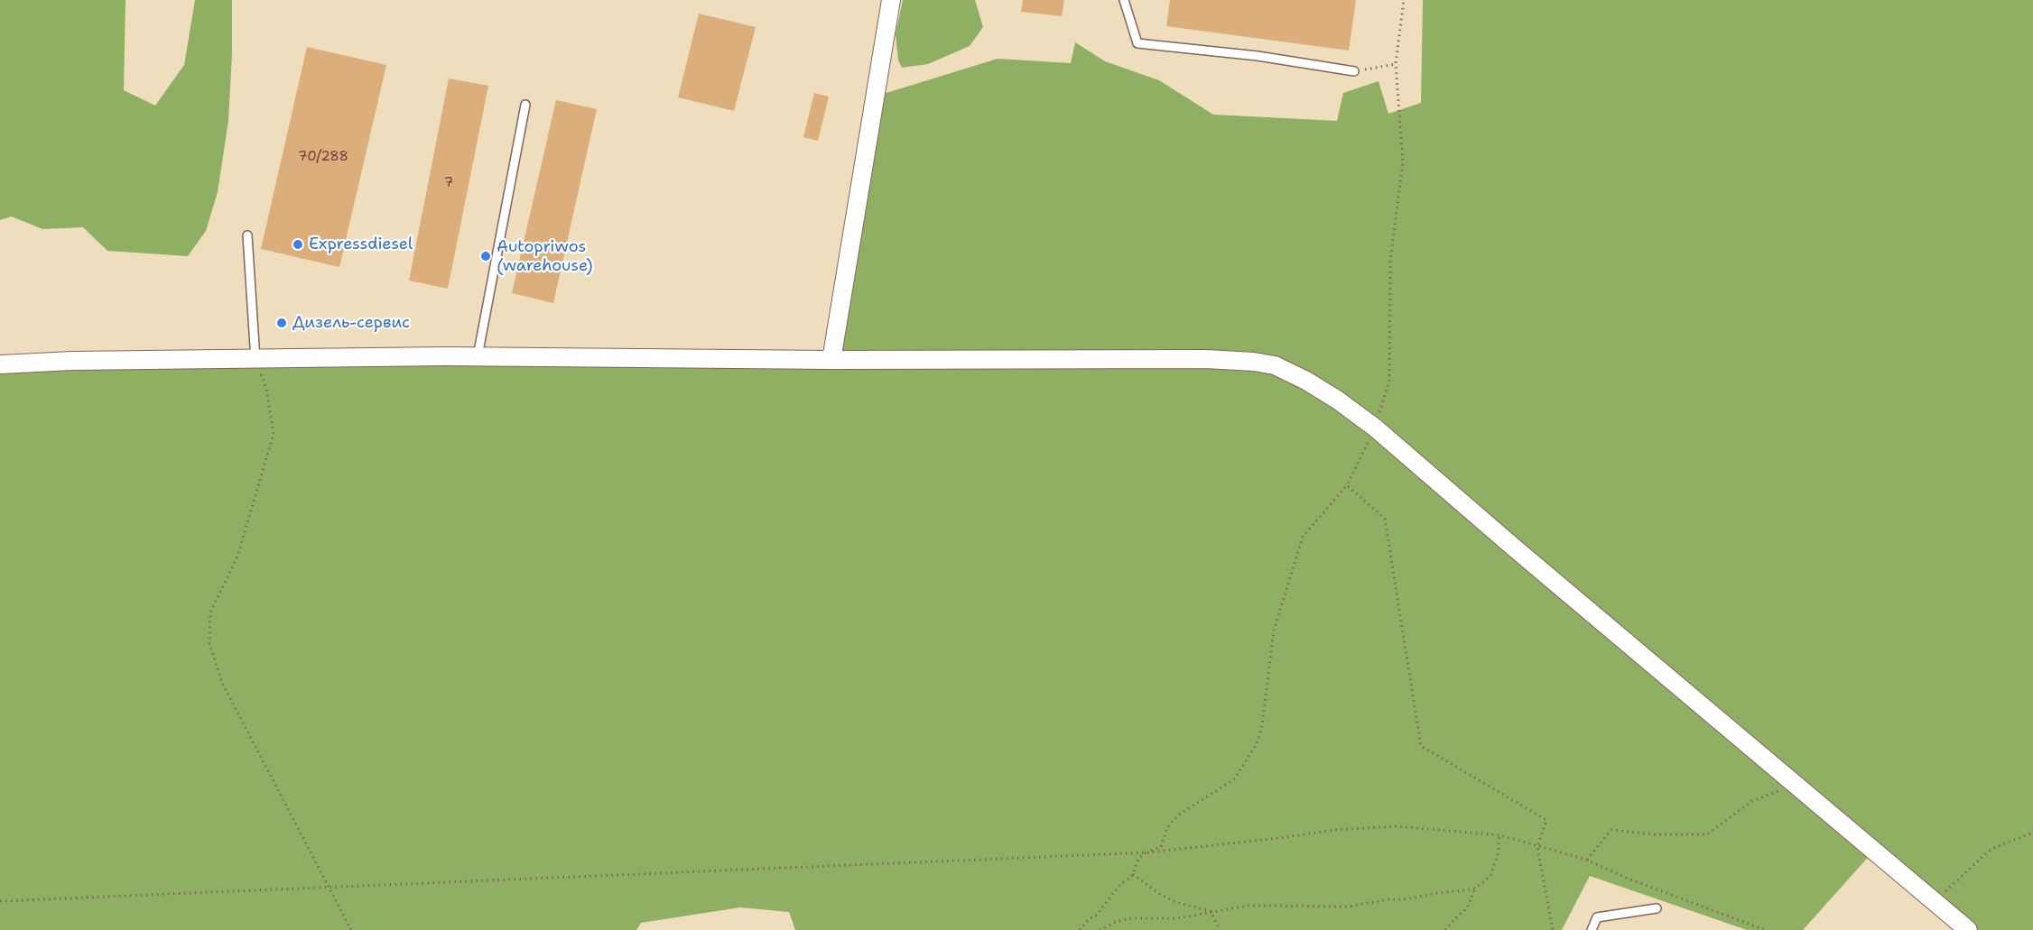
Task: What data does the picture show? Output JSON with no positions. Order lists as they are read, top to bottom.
{
  "places": ["Expressdiesel", "Autopriwos (warehouse)", "Дизель-сервис"],
  "house_numbers": ["70/288", "7"]
}
